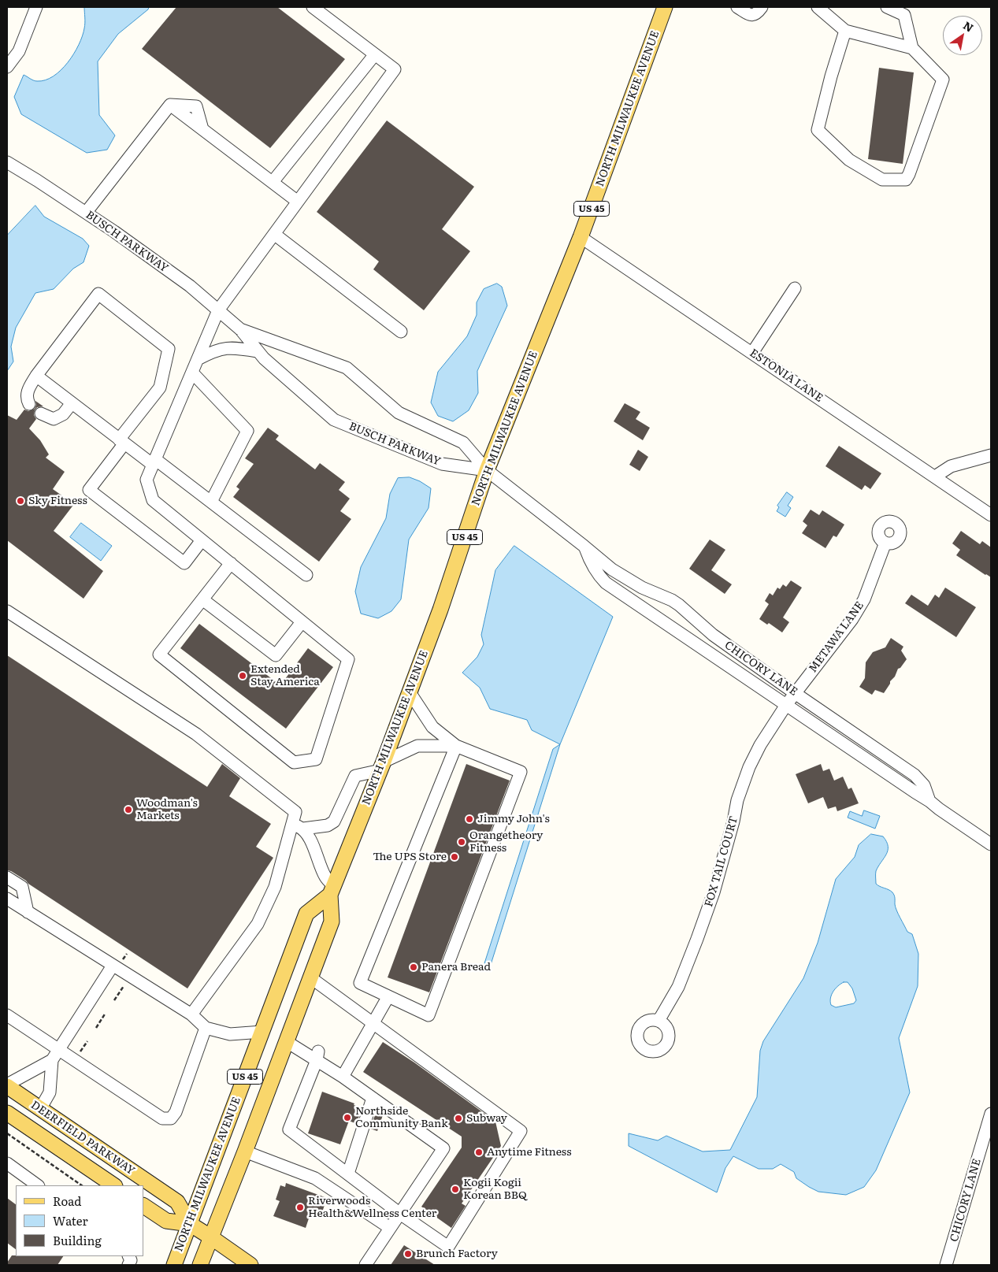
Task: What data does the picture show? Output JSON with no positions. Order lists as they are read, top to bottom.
{
  "streets": {
    "main road": ["NORTH MILWAUKEE AVENUE", "US 45", "DEERFIELD PARKWAY"],
    "street": [
      "BUSCH PARKWAY",
      "ESTONIA LANE",
      "METAWA LANE",
      "CHICORY LANE",
      "FOX TAIL COURT"
    ]
  },
  "crossings": [
    ["NORTH MILWAUKEE AVENUE", "BUSCH PARKWAY"],
    ["NORTH MILWAUKEE AVENUE", "ESTONIA LANE"],
    ["NORTH MILWAUKEE AVENUE", "CHICORY LANE"],
    ["NORTH MILWAUKEE AVENUE", "DEERFIELD PARKWAY"],
    ["BUSCH PARKWAY", "CHICORY LANE"],
    ["METAWA LANE", "CHICORY LANE"],
    ["METAWA LANE", "FOX TAIL COURT"],
    ["CHICORY LANE", "FOX TAIL COURT"]
  ],
  "places": [
    "Sky Fitness",
    "Extended Stay America",
    "Woodman's Markets",
    "Jimmy John's",
    "Orangetheory Fitness",
    "The UPS Store",
    "Panera Bread",
    "Northside Community Bank",
    "Subway",
    "Anytime Fitness",
    "Kogii Kogii Korean BBQ",
    "Riverwoods Health&Wellness Center",
    "Brunch Factory"
  ],
  "legend": ["Road", "Water", "Building"],
  "north": "top right"
}
